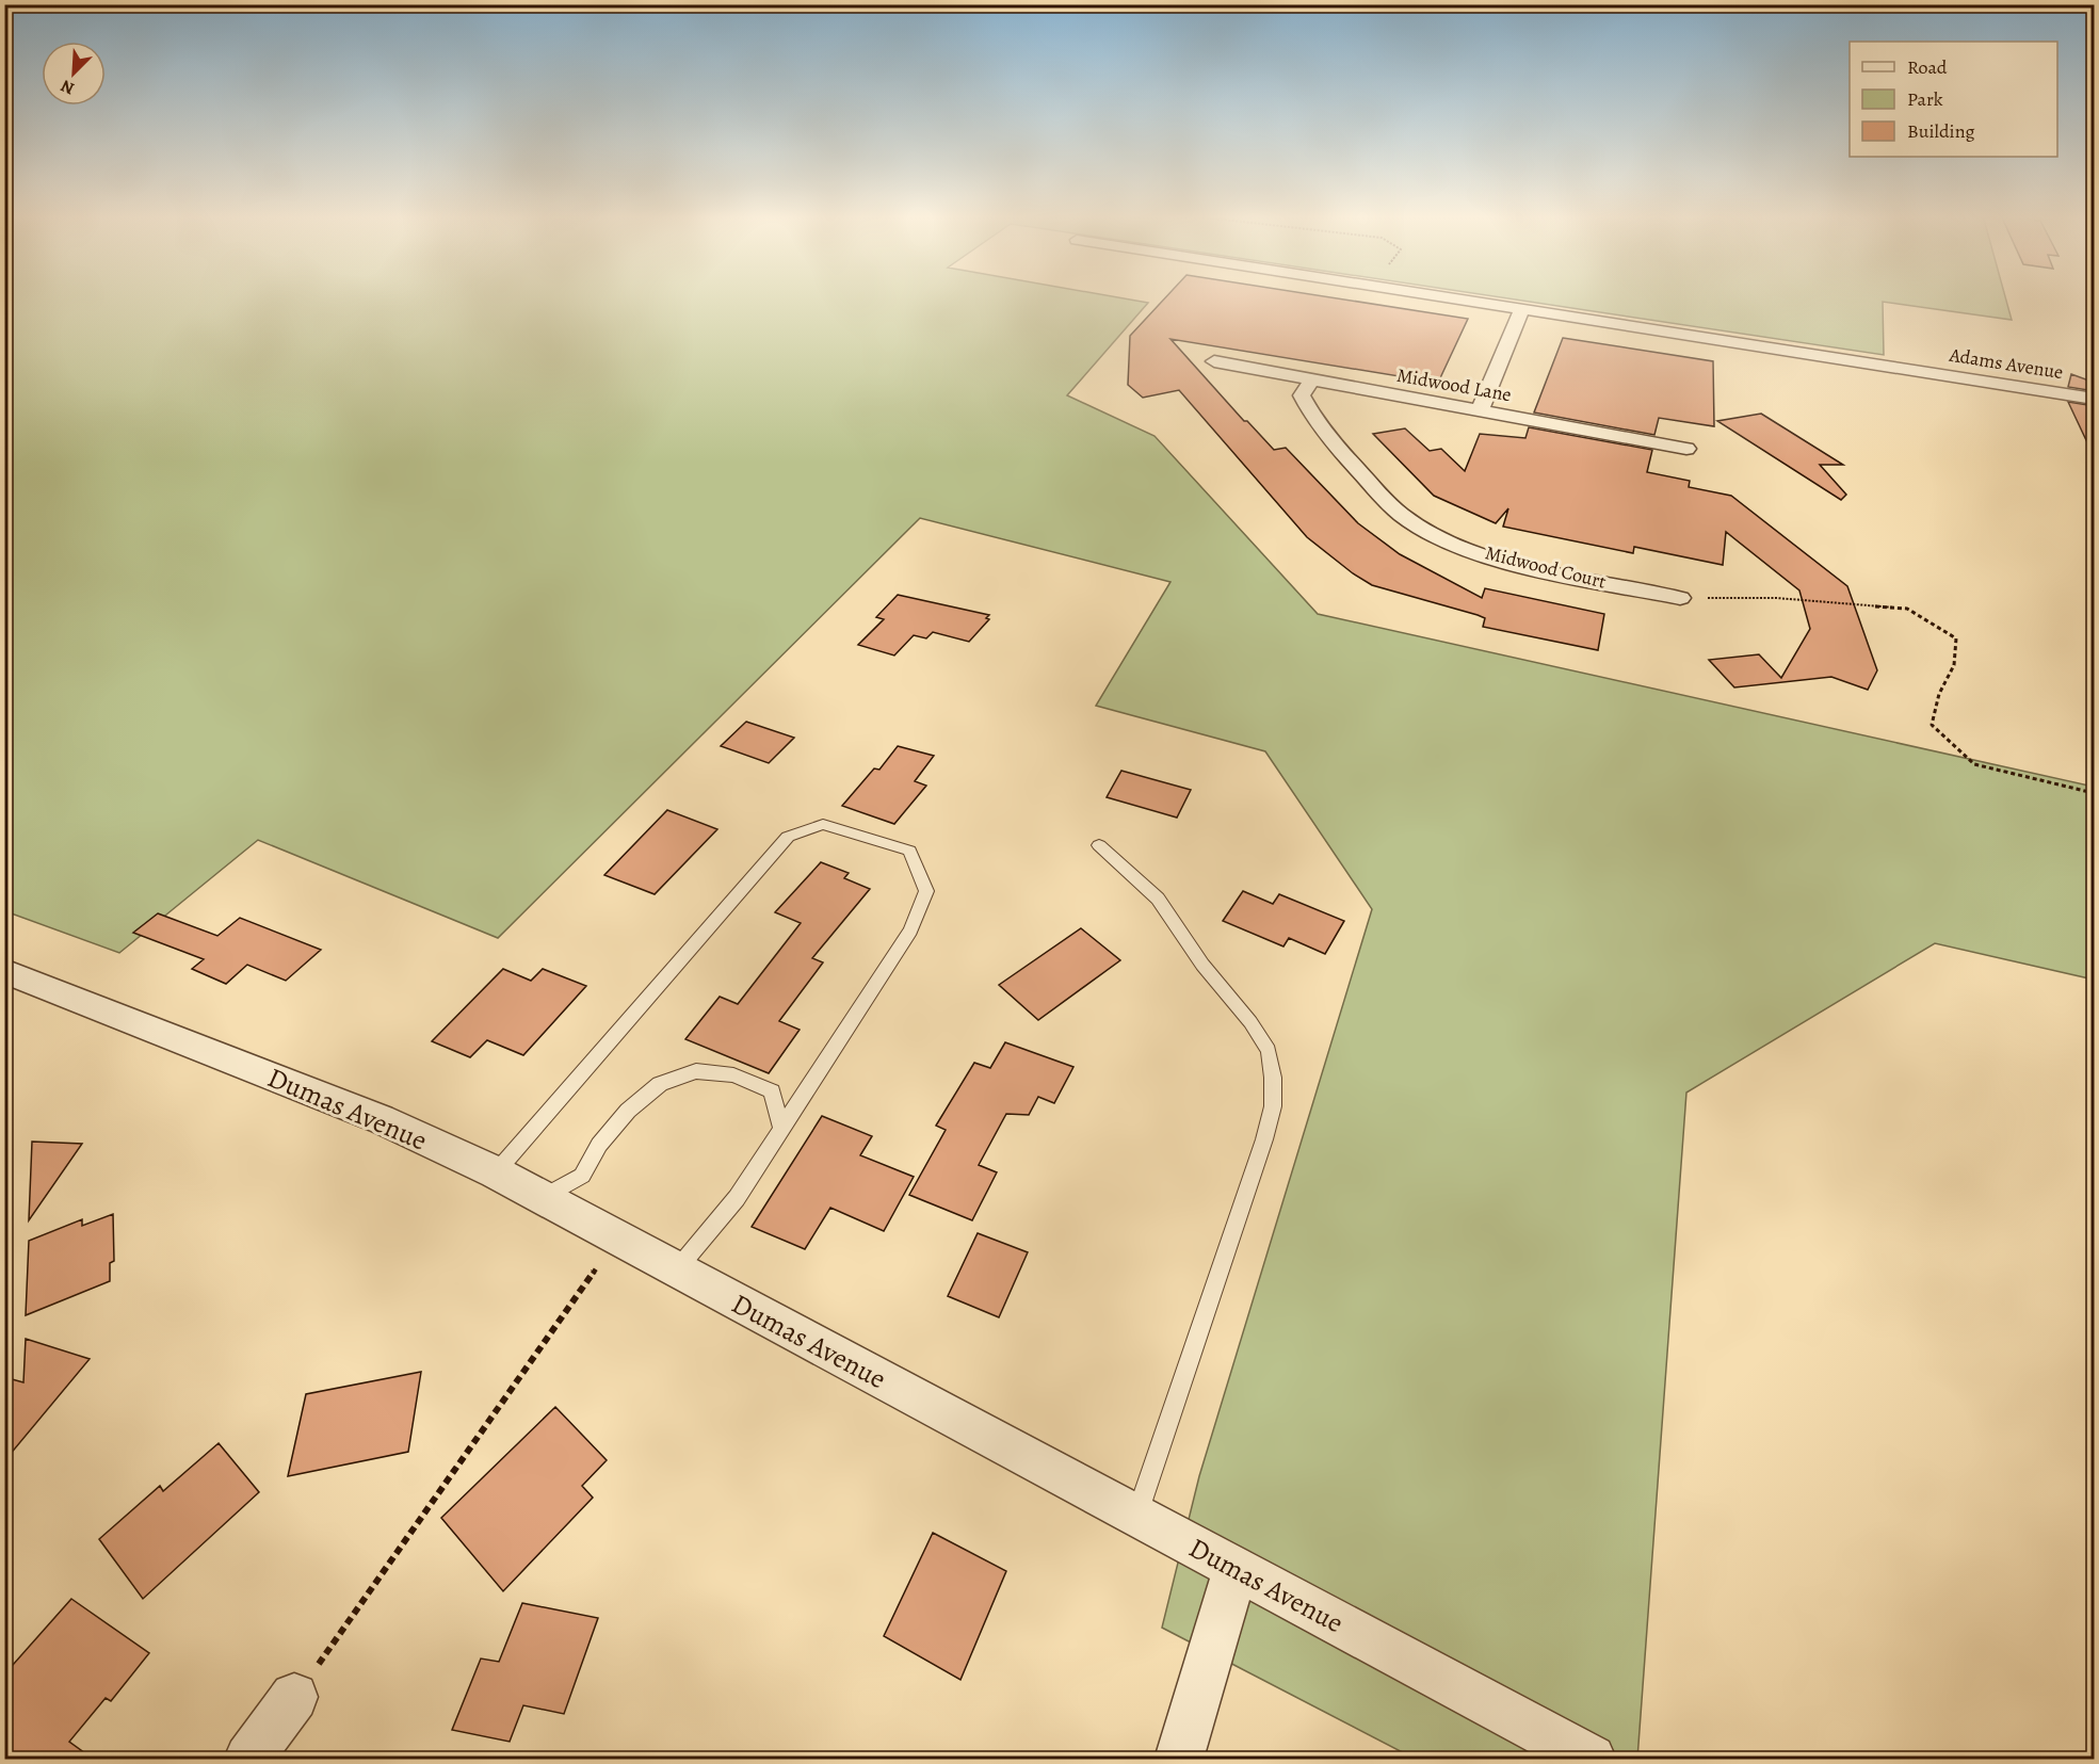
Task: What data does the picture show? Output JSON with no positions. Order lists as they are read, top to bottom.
{
  "streets": {
    "street": [
      "Adams Avenue",
      "Midwood Lane",
      "Midwood Court",
      "Dumas Avenue"
    ]
  },
  "crossings": [
    ["Midwood Lane", "Midwood Court"]
  ],
  "legend": ["Road", "Park", "Building"],
  "north": "bottom left"
}
